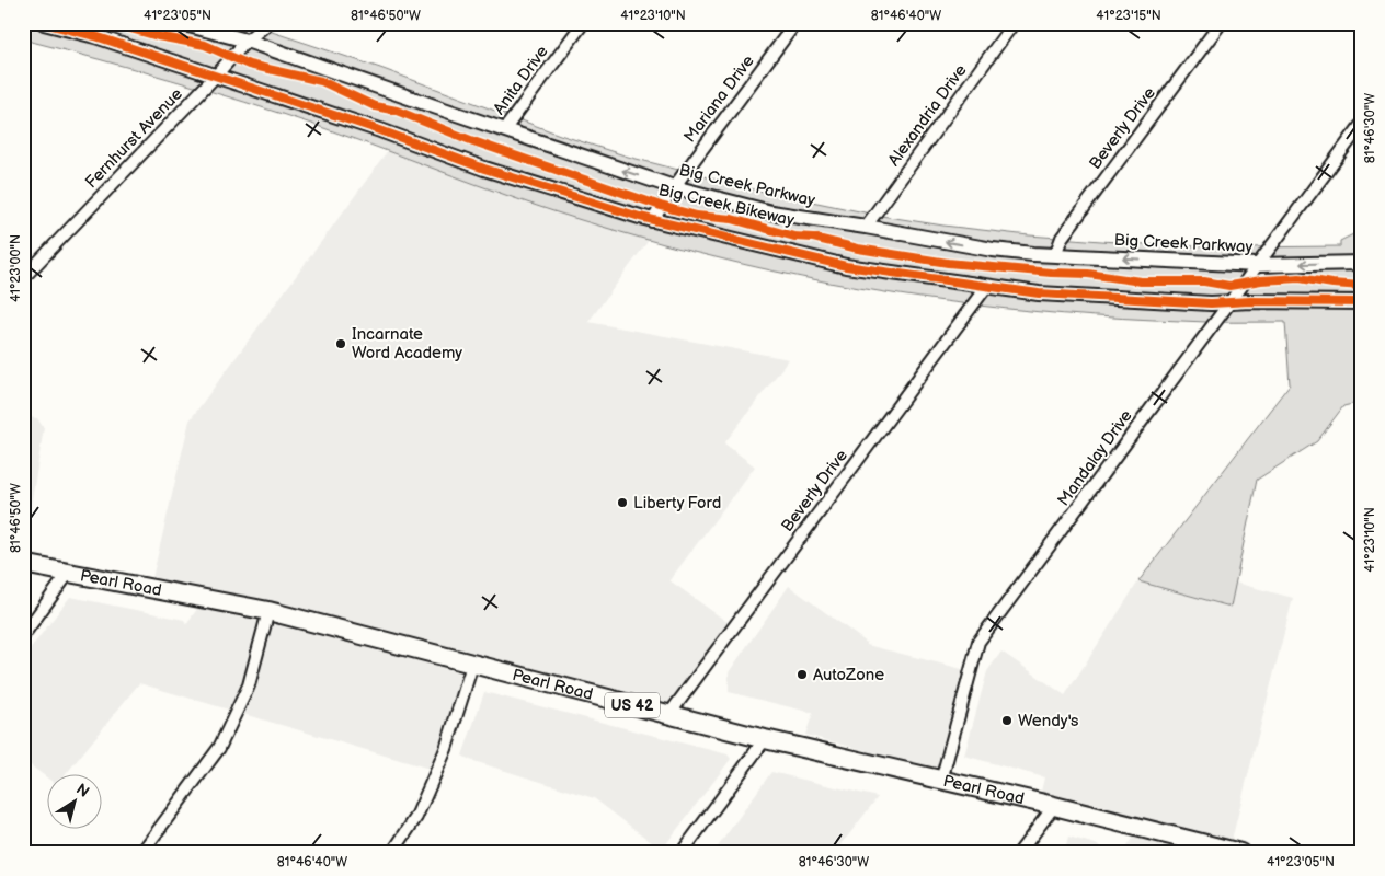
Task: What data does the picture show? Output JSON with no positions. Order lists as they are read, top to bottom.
{
  "streets": {
    "main road": ["Pearl Road", "US 42"],
    "street": [
      "Anita Drive",
      "Mariana Drive",
      "Alexandria Drive",
      "Beverly Drive",
      "Fernhurst Avenue",
      "Big Creek Parkway",
      "Mandalay Drive"
    ],
    "cycle path": ["Big Creek Bikeway"]
  },
  "crossings": [
    ["Anita Drive", "Big Creek Parkway"],
    ["Mariana Drive", "Big Creek Parkway"],
    ["Alexandria Drive", "Big Creek Parkway"],
    ["Beverly Drive", "Big Creek Parkway"],
    ["Beverly Drive", "Pearl Road"],
    ["Fernhurst Avenue", "Big Creek Parkway"],
    ["Big Creek Parkway", "Mandalay Drive"],
    ["Mandalay Drive", "Pearl Road"]
  ],
  "places": [
    "Incarnate Word Academy",
    "Liberty Ford",
    "AutoZone",
    "Wendy's"
  ],
  "north": "top right",
  "coordinates": [
    "41°23'05\"N",
    "81°46'50\"W",
    "41°23'10\"N",
    "81°46'40\"W",
    "41°23'15\"N",
    "81°46'30\"W",
    "41°23'00\"N"
  ]
}
